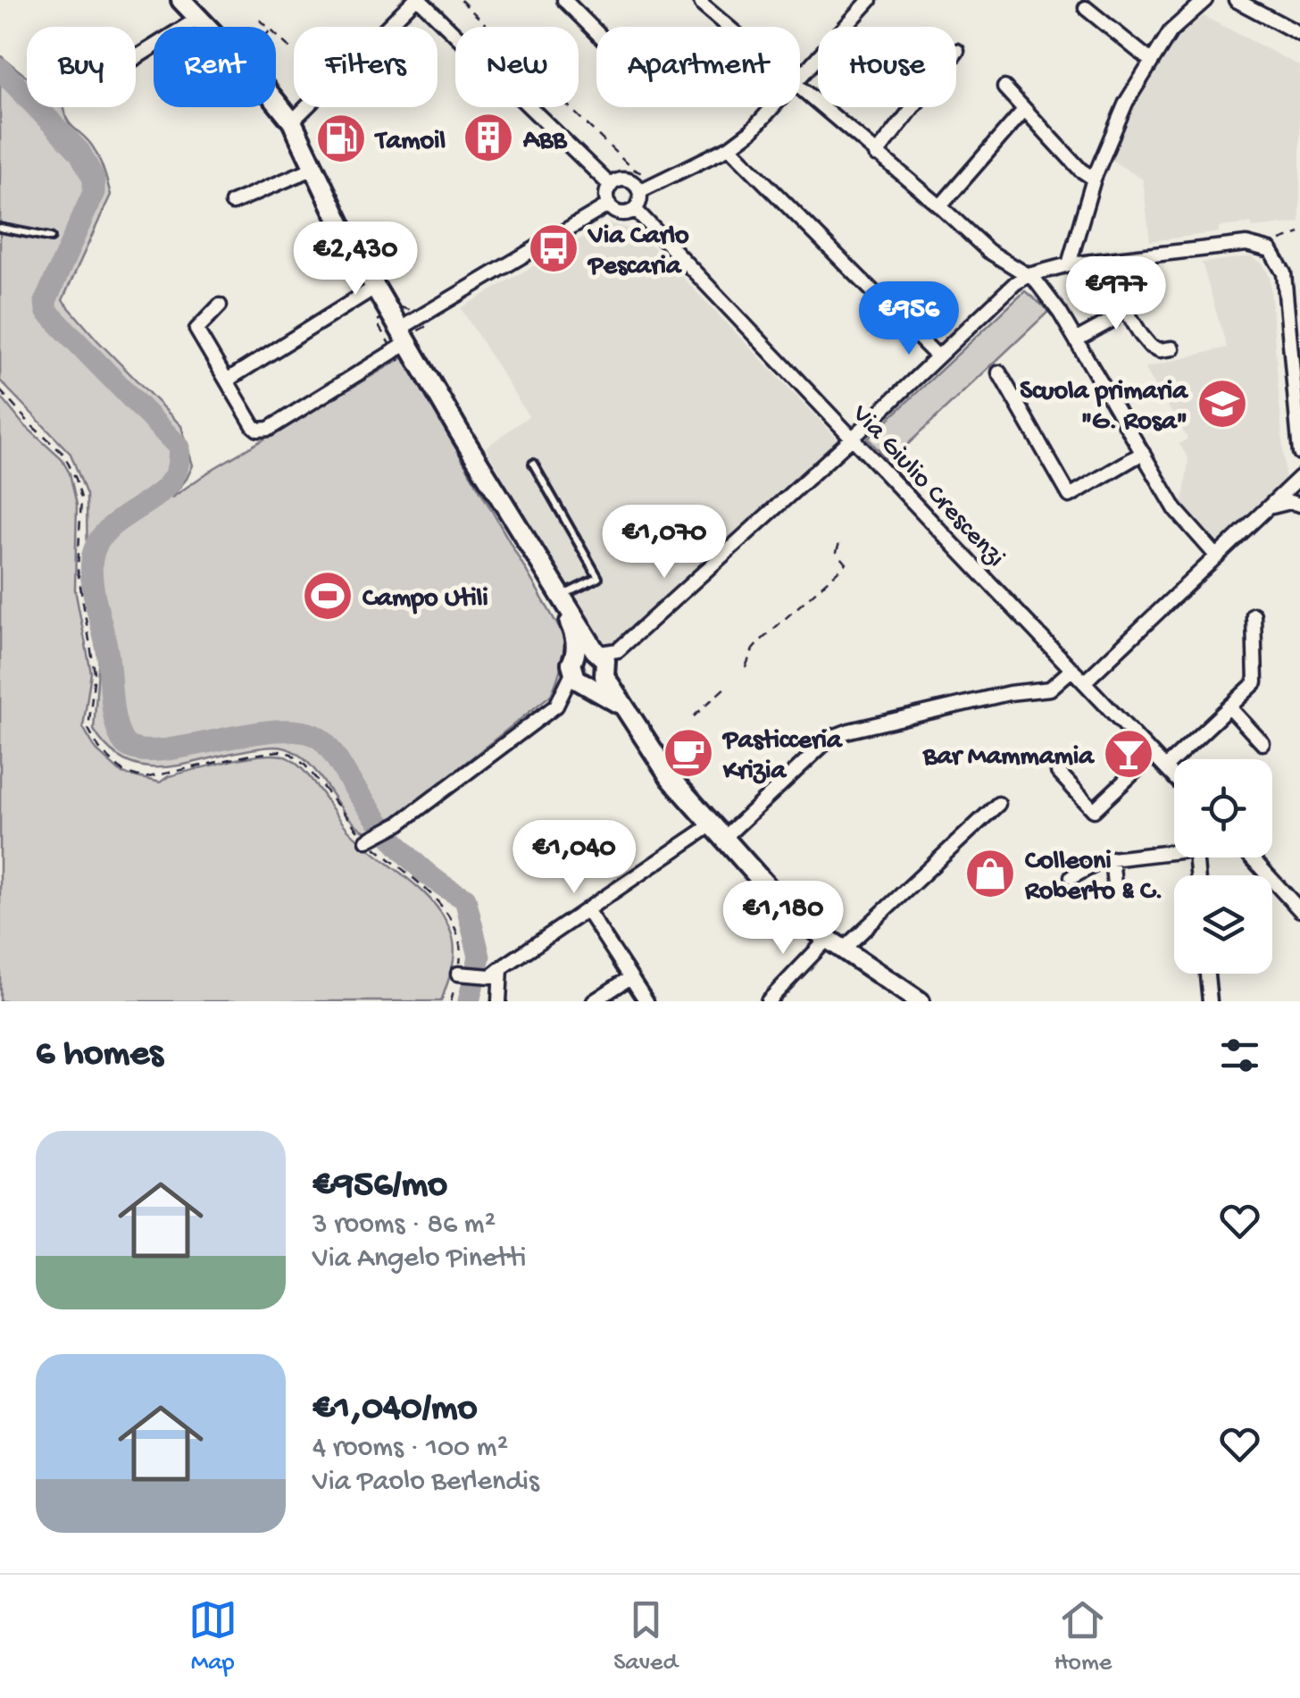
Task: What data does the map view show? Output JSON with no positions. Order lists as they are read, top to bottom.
{
  "streets": {
    "street": ["Via Giulio Crescenzi"]
  },
  "places": {
    "building": ["ABB"],
    "fuel station": ["Tamoil"],
    "bus stop": ["Via Carlo Pescaria"],
    "school or university": ["Scuola primaria \"G. Rosa\""],
    "sports": ["Campo Utili"],
    "cafe": ["Pasticceria Krizia"],
    "bar": ["Bar Mammamia"],
    "shop": ["Colleoni Roberto & C."]
  },
  "page": {
    "chip": [
      "Buy",
      "Rent",
      "Filters",
      "New",
      "Apartment",
      "House"
    ],
    "price": [
      "€2,430",
      "€977",
      "€956",
      "€1,070",
      "€1,040",
      "€1,180"
    ],
    "heading": "6 homes",
    "list": [
      {
        "name": "€956/mo",
        "note": "3 rooms · 86 m² · Via Angelo Pinetti"
      },
      {
        "name": "€1,040/mo",
        "note": "4 rooms · 100 m² · Via Paolo Berlendis"
      }
    ],
    "tabs": ["Map", "Saved", "Home"]
  }
}
